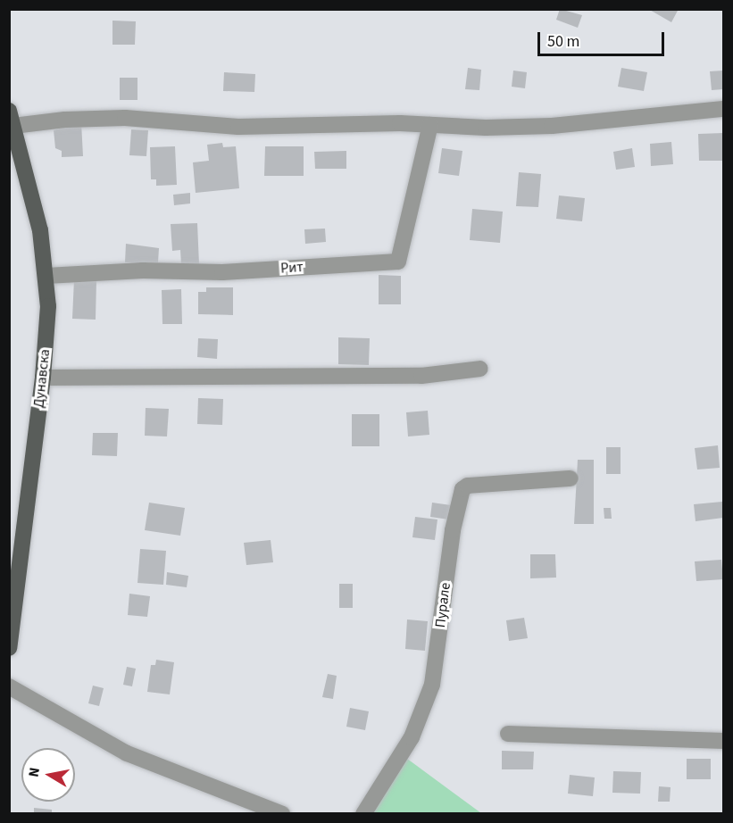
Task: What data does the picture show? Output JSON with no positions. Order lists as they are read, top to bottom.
{
  "streets": {
    "main road": ["Дунавска"],
    "street": ["Рит", "Пурале"]
  },
  "crossings": [
    ["Рит", "Дунавска"]
  ],
  "scale_bar": "50 m",
  "north": "left"
}
